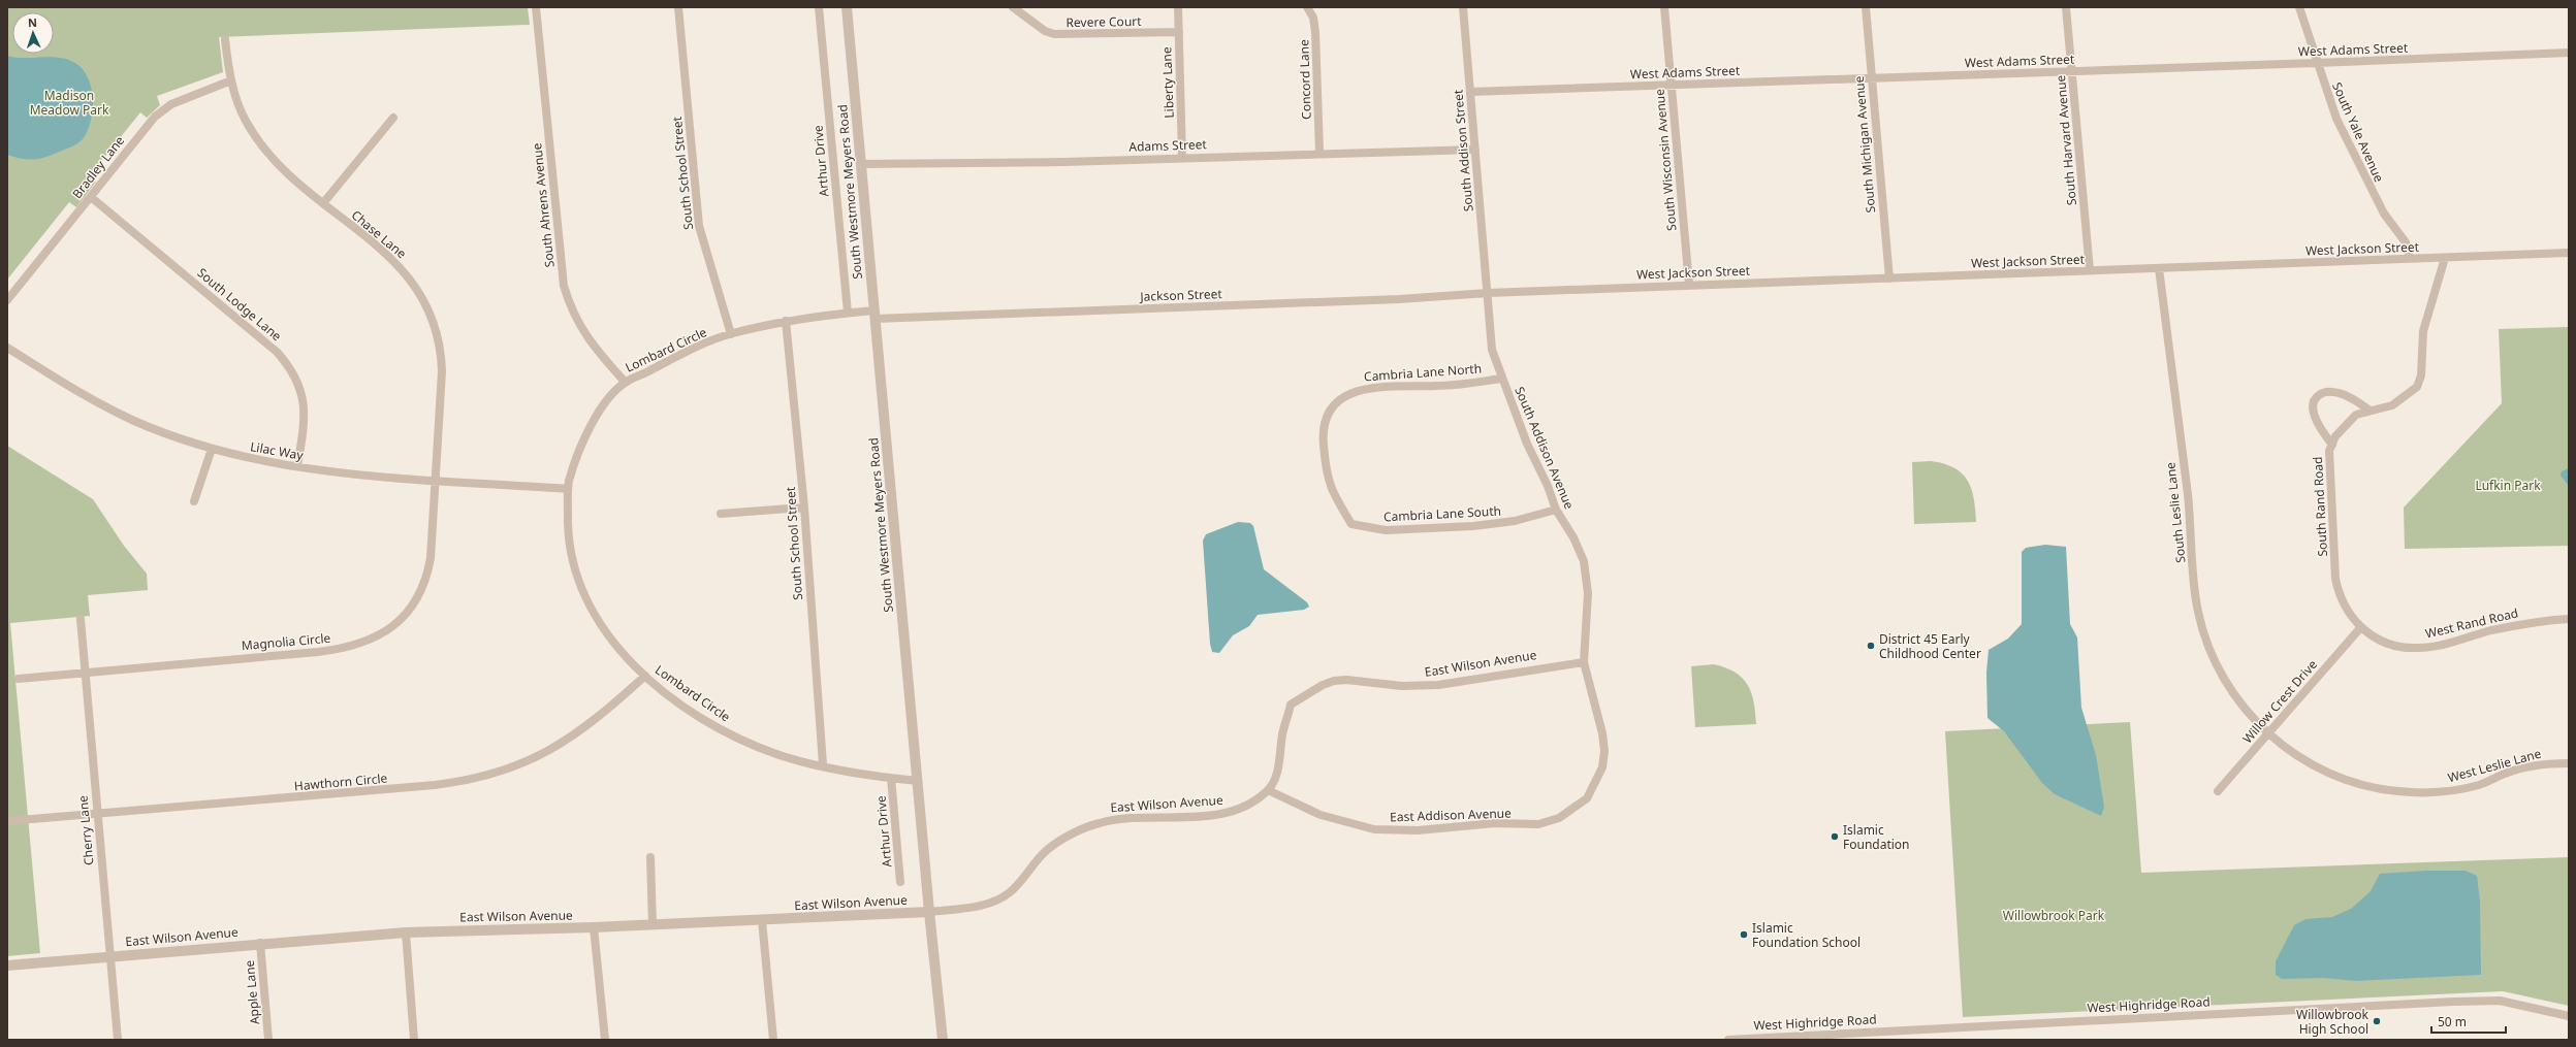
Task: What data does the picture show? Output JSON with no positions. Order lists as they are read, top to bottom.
{
  "streets": {
    "street": [
      "Revere Court",
      "West Adams Street",
      "Concord Lane",
      "Liberty Lane",
      "South Yale Avenue",
      "South Harvard Avenue",
      "South Michigan Avenue",
      "Adams Street",
      "South Addison Street",
      "South Wisconsin Avenue",
      "Arthur Drive",
      "Bradley Lane",
      "South School Street",
      "South Westmore Meyers Road",
      "South Ahrens Avenue",
      "Chase Lane",
      "West Jackson Street",
      "Jackson Street",
      "South Lodge Lane",
      "Lombard Circle",
      "Cambria Lane North",
      "South Addison Avenue",
      "Lilac Way",
      "South Rand Road",
      "South Leslie Lane",
      "Cambria Lane South",
      "West Rand Road",
      "Magnolia Circle",
      "East Wilson Avenue",
      "Willow Crest Drive",
      "West Leslie Lane",
      "Hawthorn Circle",
      "East Addison Avenue",
      "Cherry Lane",
      "Apple Lane",
      "West Highridge Road"
    ]
  },
  "crossings": [
    ["Revere Court", "Liberty Lane"],
    ["West Adams Street", "South Yale Avenue"],
    ["West Adams Street", "South Harvard Avenue"],
    ["West Adams Street", "South Michigan Avenue"],
    ["West Adams Street", "South Addison Street"],
    ["West Adams Street", "South Wisconsin Avenue"],
    ["Concord Lane", "Adams Street"],
    ["Liberty Lane", "Adams Street"],
    ["South Yale Avenue", "West Jackson Street"],
    ["South Harvard Avenue", "West Jackson Street"],
    ["South Michigan Avenue", "West Jackson Street"],
    ["Adams Street", "South Addison Street"],
    ["Adams Street", "South Westmore Meyers Road"],
    ["South Addison Street", "West Jackson Street"],
    ["South Addison Street", "Jackson Street"],
    ["South Addison Street", "South Addison Avenue"],
    ["South Wisconsin Avenue", "West Jackson Street"],
    ["Arthur Drive", "Lombard Circle"],
    ["Bradley Lane", "Chase Lane"],
    ["Bradley Lane", "South Lodge Lane"],
    ["South School Street", "Lombard Circle"],
    ["South Westmore Meyers Road", "Jackson Street"],
    ["South Westmore Meyers Road", "Lombard Circle"],
    ["South Westmore Meyers Road", "East Wilson Avenue"],
    ["South Ahrens Avenue", "Lombard Circle"],
    ["Chase Lane", "Lilac Way"],
    ["Chase Lane", "Magnolia Circle"],
    ["West Jackson Street", "Jackson Street"],
    ["West Jackson Street", "South Addison Avenue"],
    ["West Jackson Street", "South Rand Road"],
    ["West Jackson Street", "South Leslie Lane"],
    ["Jackson Street", "Lombard Circle"],
    ["Jackson Street", "South Addison Avenue"],
    ["South Lodge Lane", "Lilac Way"],
    ["Lombard Circle", "Lilac Way"],
    ["Lombard Circle", "Hawthorn Circle"],
    ["Cambria Lane North", "South Addison Avenue"],
    ["Cambria Lane North", "Cambria Lane South"],
    ["South Addison Avenue", "Cambria Lane South"],
    ["South Addison Avenue", "East Wilson Avenue"],
    ["South Addison Avenue", "East Addison Avenue"],
    ["Lilac Way", "Magnolia Circle"],
    ["South Rand Road", "West Rand Road"],
    ["South Rand Road", "Willow Crest Drive"],
    ["South Leslie Lane", "Willow Crest Drive"],
    ["South Leslie Lane", "West Leslie Lane"],
    ["West Rand Road", "Willow Crest Drive"],
    ["Magnolia Circle", "Cherry Lane"],
    ["East Wilson Avenue", "East Addison Avenue"],
    ["East Wilson Avenue", "Cherry Lane"],
    ["East Wilson Avenue", "Apple Lane"],
    ["Willow Crest Drive", "West Leslie Lane"],
    ["Hawthorn Circle", "Cherry Lane"]
  ],
  "parks": ["Madison Meadow Park", "Lufkin Park", "Willowbrook Park"],
  "places": [
    "District 45 Early Childhood Center",
    "Islamic Foundation",
    "Islamic Foundation School",
    "Willowbrook High School"
  ],
  "scale_bar": "50 m",
  "north": "top"
}
